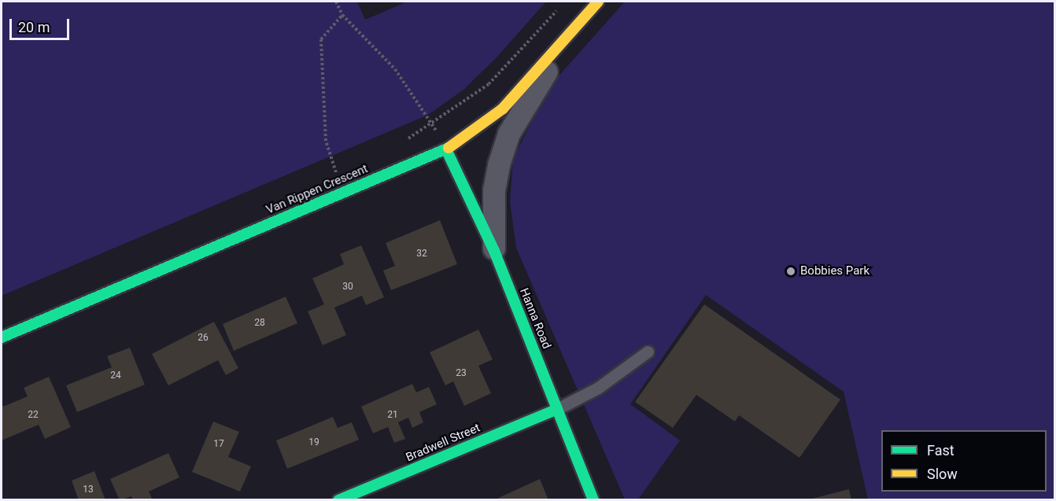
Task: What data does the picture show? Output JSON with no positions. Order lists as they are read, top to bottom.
{
  "streets": {
    "street": ["Van Rippen Crescent", "Hanna Road", "Bradwell Street"]
  },
  "crossings": [
    ["Van Rippen Crescent", "Hanna Road"],
    ["Hanna Road", "Bradwell Street"]
  ],
  "places": ["Bobbies Park"],
  "house_numbers": [
    "32",
    "30",
    "28",
    "26",
    "23",
    "24",
    "22",
    "21",
    "19",
    "17",
    "13"
  ],
  "legend": ["Fast", "Slow"],
  "scale_bar": "20 m"
}
